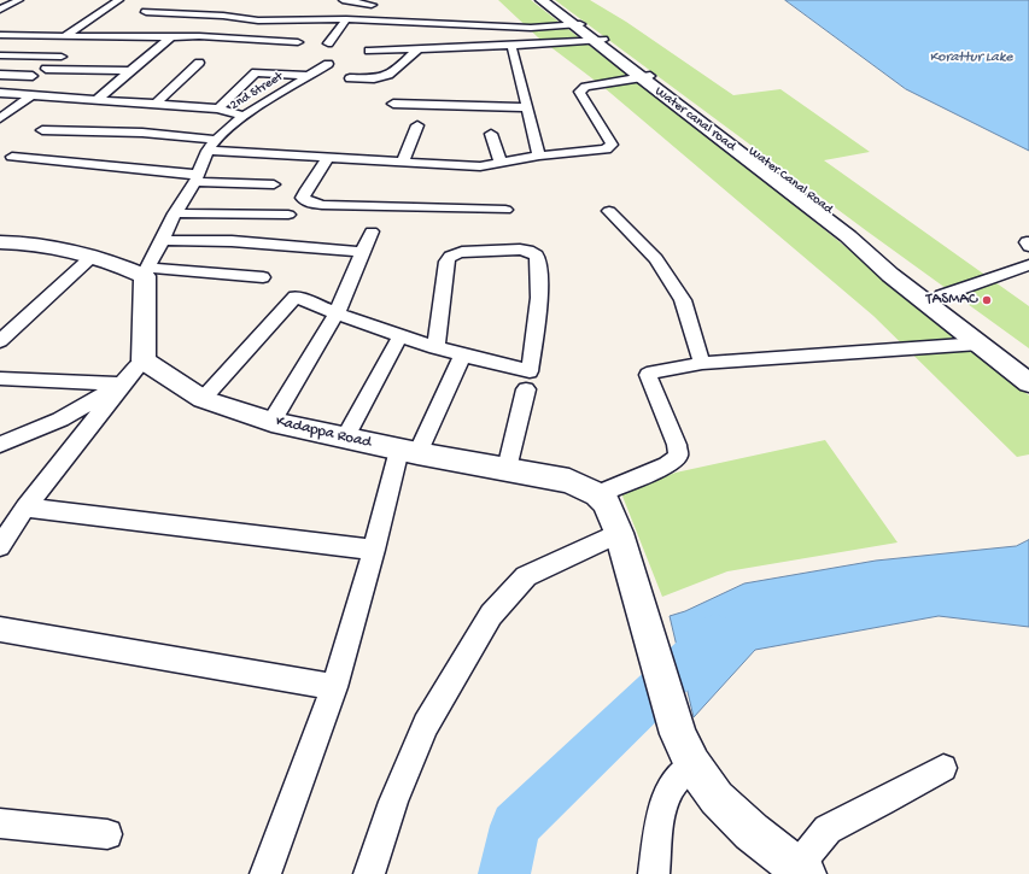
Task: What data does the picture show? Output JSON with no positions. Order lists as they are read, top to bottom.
{
  "streets": {
    "main road": ["Water canal road", "Water Canal Road", "Kadappa Road"],
    "street": ["2nd Street"]
  },
  "crossings": [
    ["Water canal road", "Water Canal Road"]
  ],
  "water": ["Korattur Lake"],
  "places": ["TASMAC"]
}
